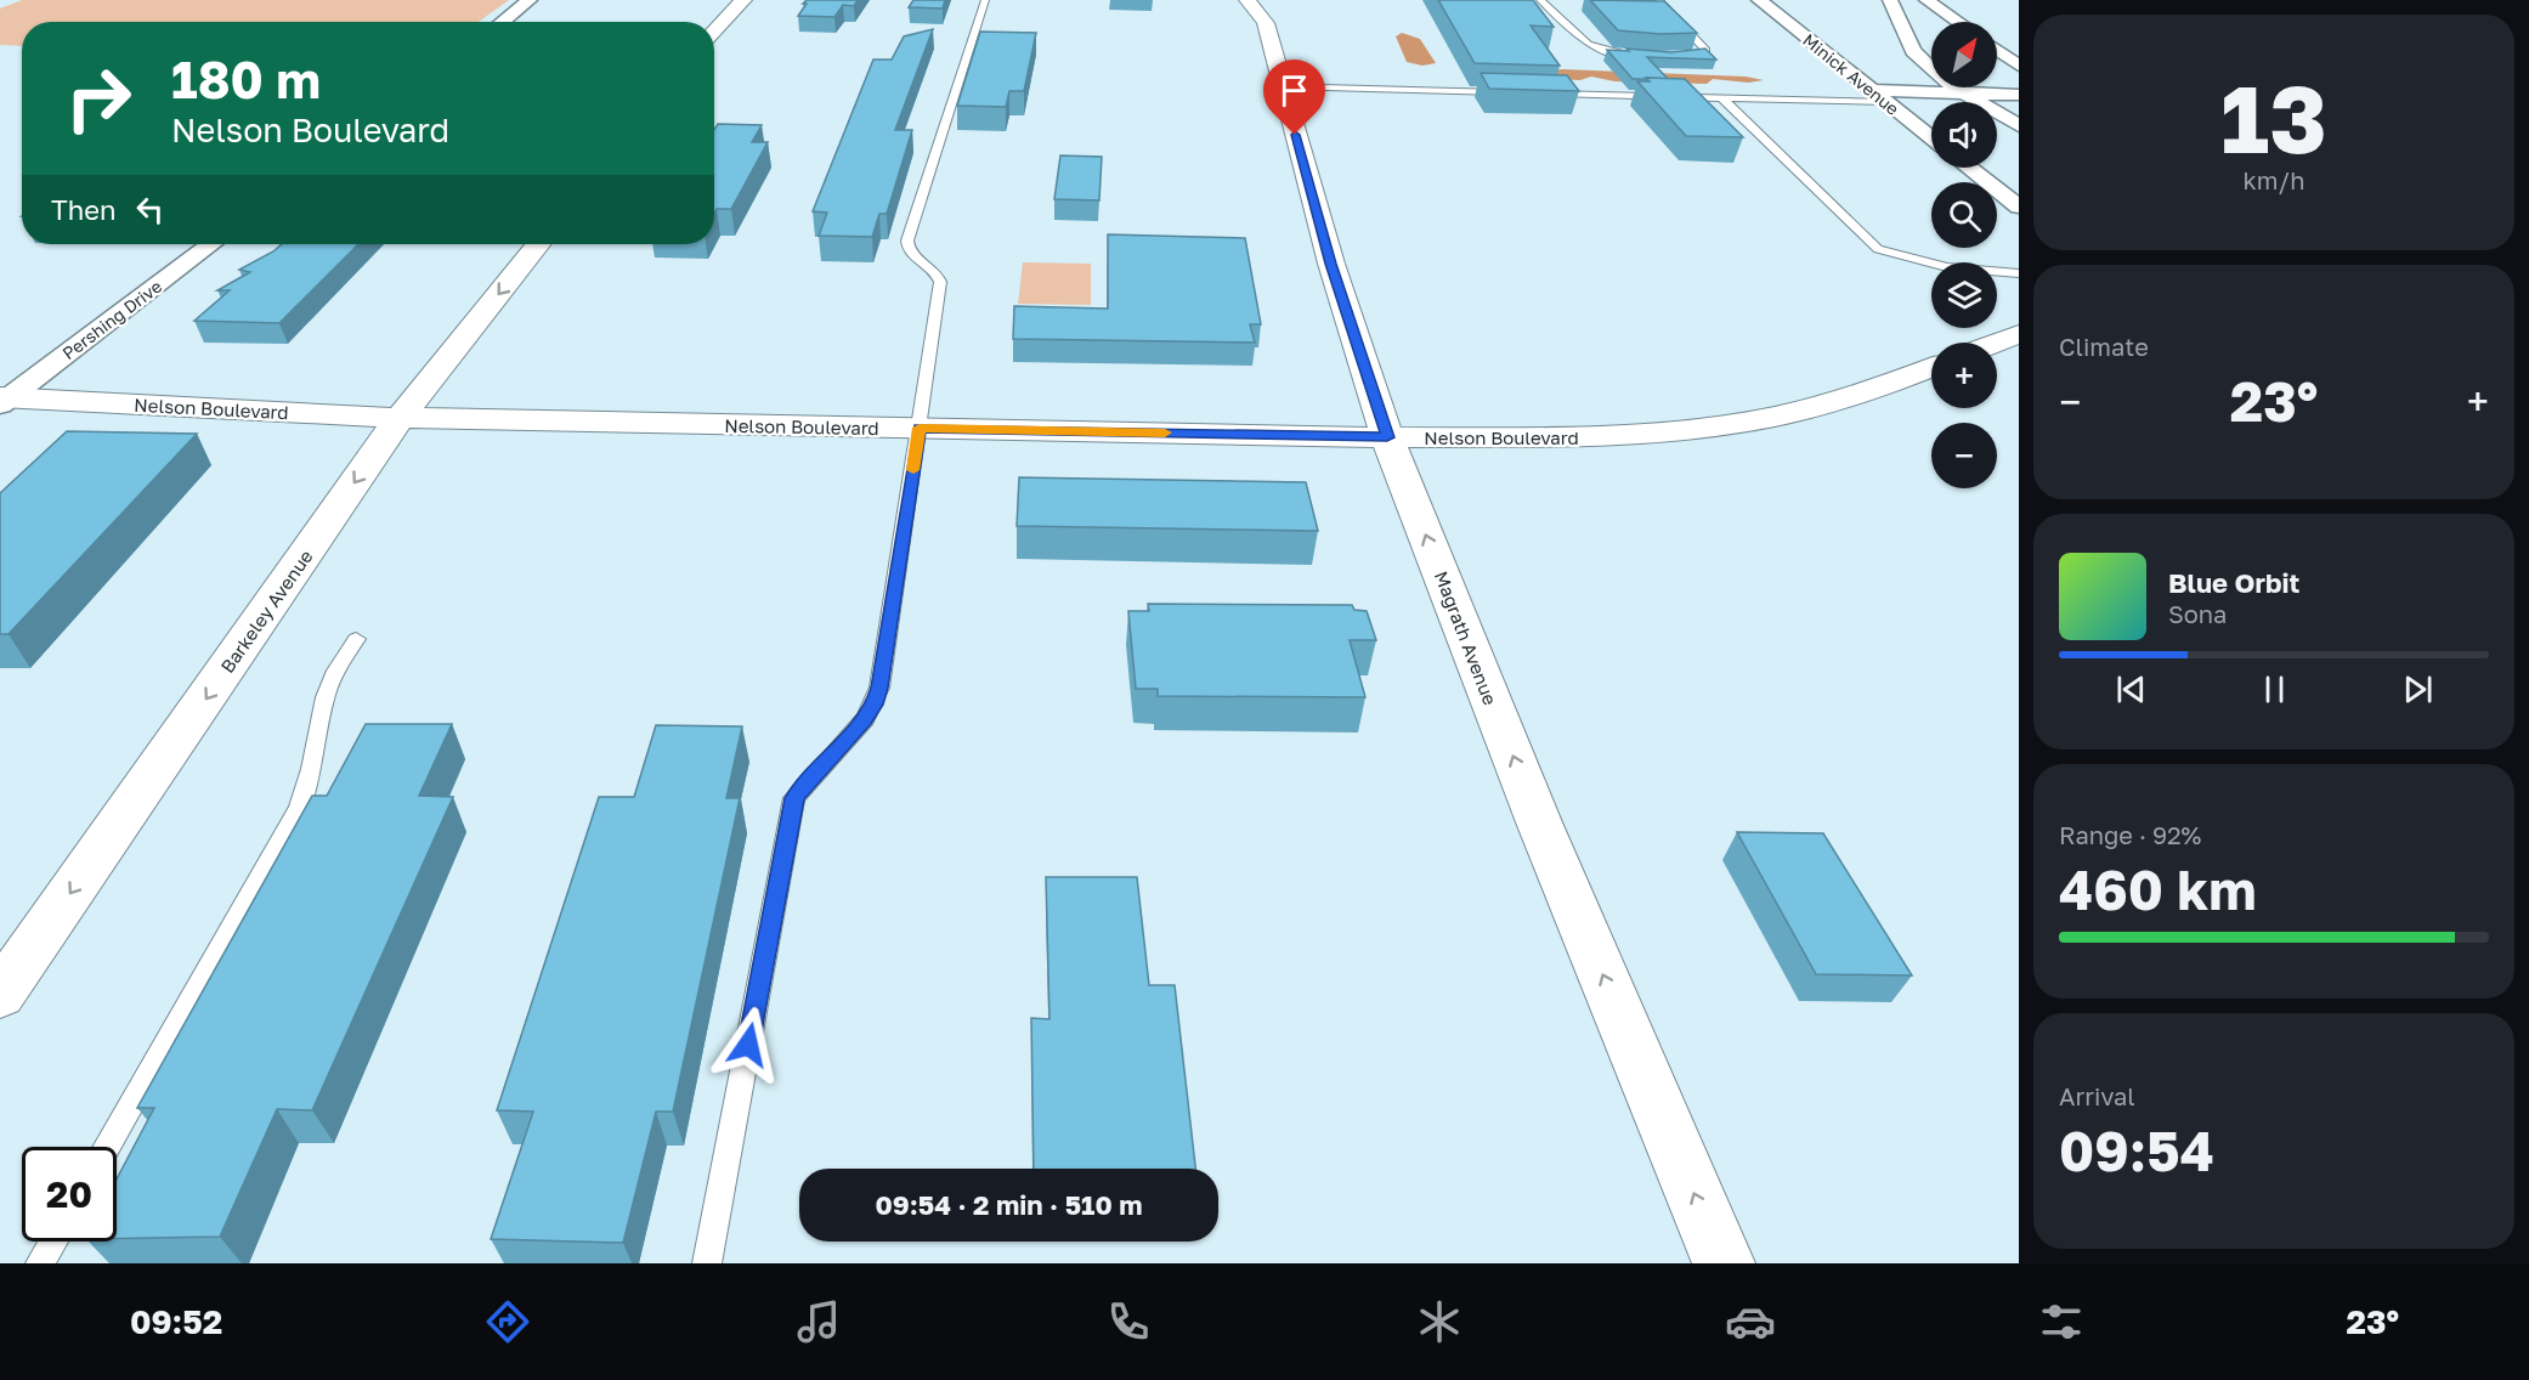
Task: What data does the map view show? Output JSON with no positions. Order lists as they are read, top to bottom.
{
  "streets": {
    "main road": ["Nelson Boulevard", "Barkeley Avenue", "Magrath Avenue"],
    "street": ["Minick Avenue", "Pershing Drive"]
  },
  "crossings": [
    ["Pershing Drive", "Nelson Boulevard"],
    ["Nelson Boulevard", "Barkeley Avenue"],
    ["Nelson Boulevard", "Magrath Avenue"]
  ],
  "one_way": ["Barkeley Avenue", "Magrath Avenue"],
  "north": "top right",
  "page": {
    "tile": [
      ["13", "km/h"],
      "Climate",
      ["Range · 92%", "460 km"],
      ["Arrival", "09:54"]
    ],
    "map_buttons": ["+", "−"],
    "turn": ["180 m", "Nelson Boulevard"],
    "then": "Then",
    "heat": ["−", "23°", "+"],
    "song": ["Blue Orbit", "Sona"],
    "limit": "20",
    "trip": "09:54 · 2 min · 510 m",
    "tabs": ["09:52", "23°"]
  }
}
